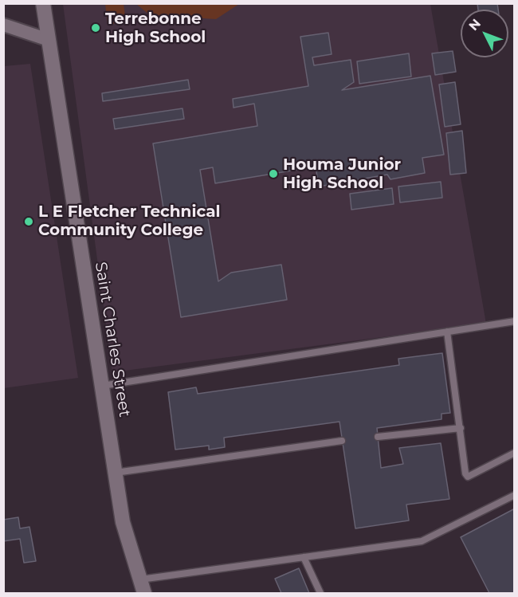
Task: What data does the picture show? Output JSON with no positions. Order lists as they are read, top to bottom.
{
  "streets": {
    "street": ["Saint Charles Street"]
  },
  "places": ["Terrebonne High School", "Houma Junior High School", "L E Fletcher Technical Community College"],
  "north": "top left"
}
